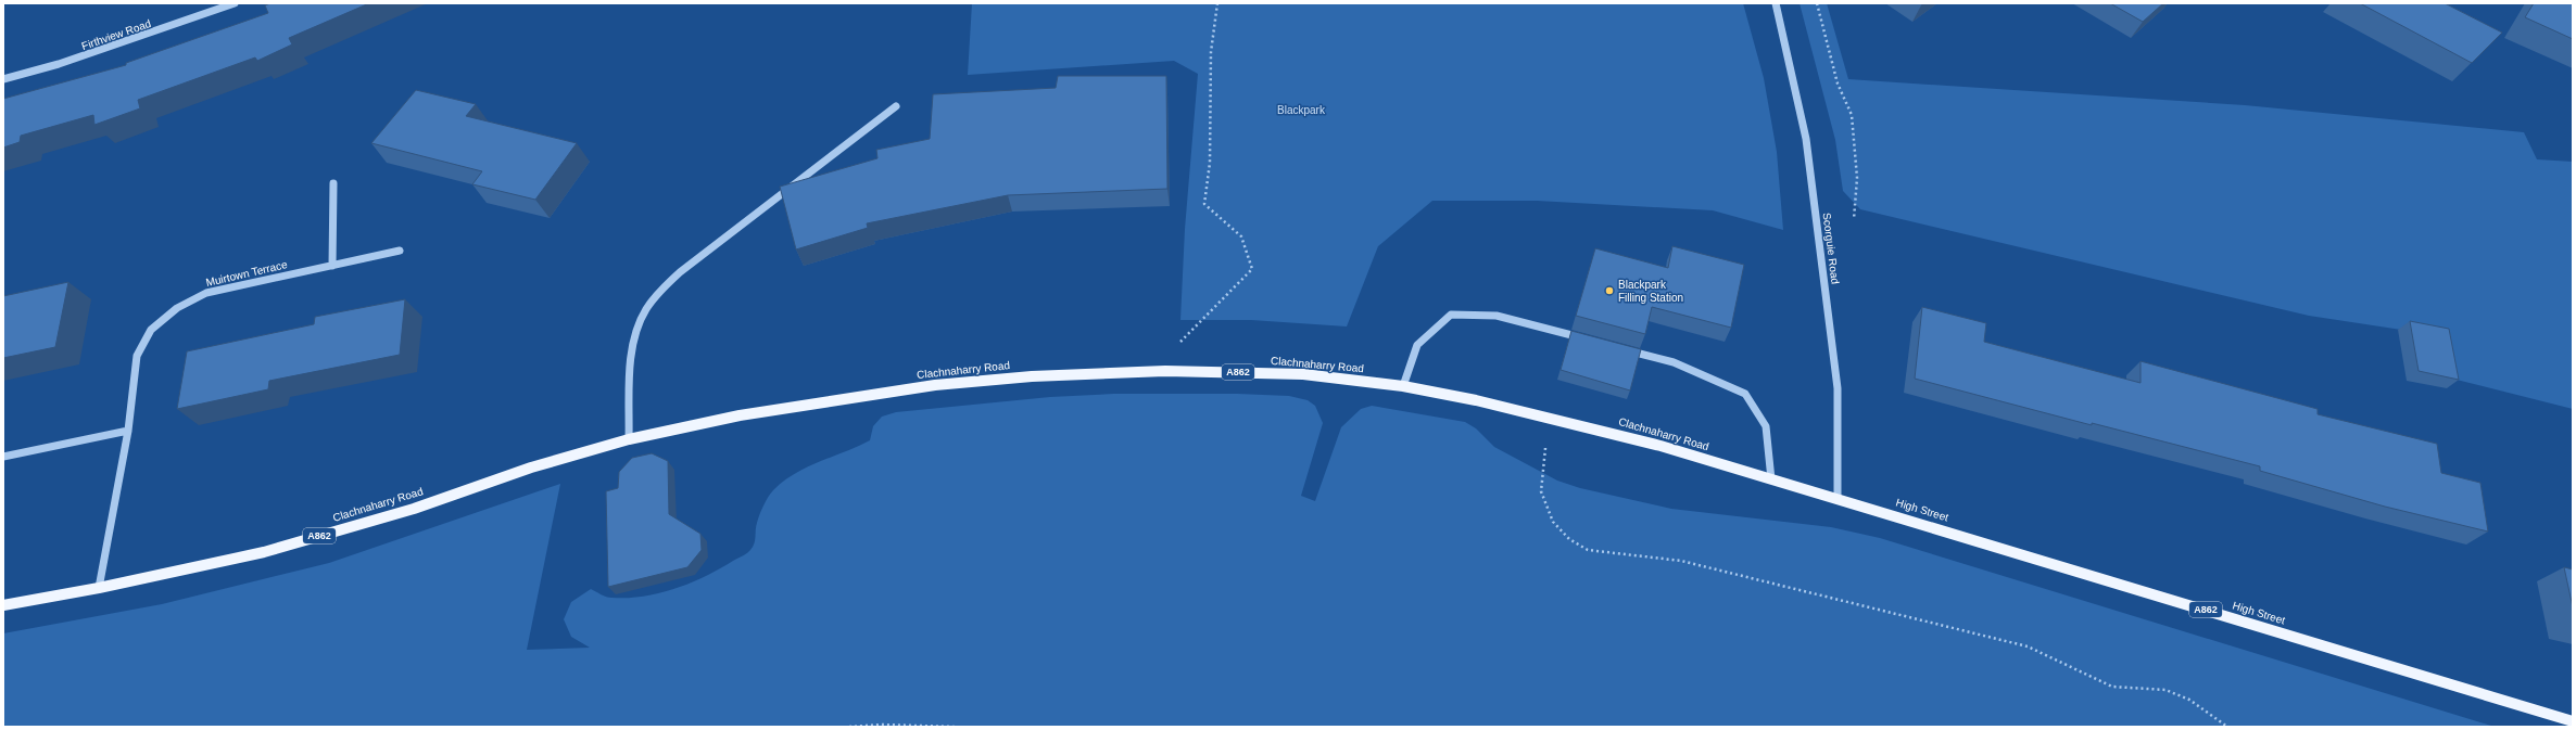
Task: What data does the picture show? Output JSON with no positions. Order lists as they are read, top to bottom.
{
  "streets": {
    "main road": ["Clachnaharry Road", "A862", "High Street"],
    "street": ["Firthview Road", "Scorguie Road", "Muirtown Terrace"]
  },
  "crossings": [
    ["Scorguie Road", "Clachnaharry Road"],
    ["Scorguie Road", "High Street"],
    ["Muirtown Terrace", "Clachnaharry Road"],
    ["Clachnaharry Road", "High Street"]
  ],
  "parks": ["Blackpark"],
  "places": ["Blackpark Filling Station"]
}
